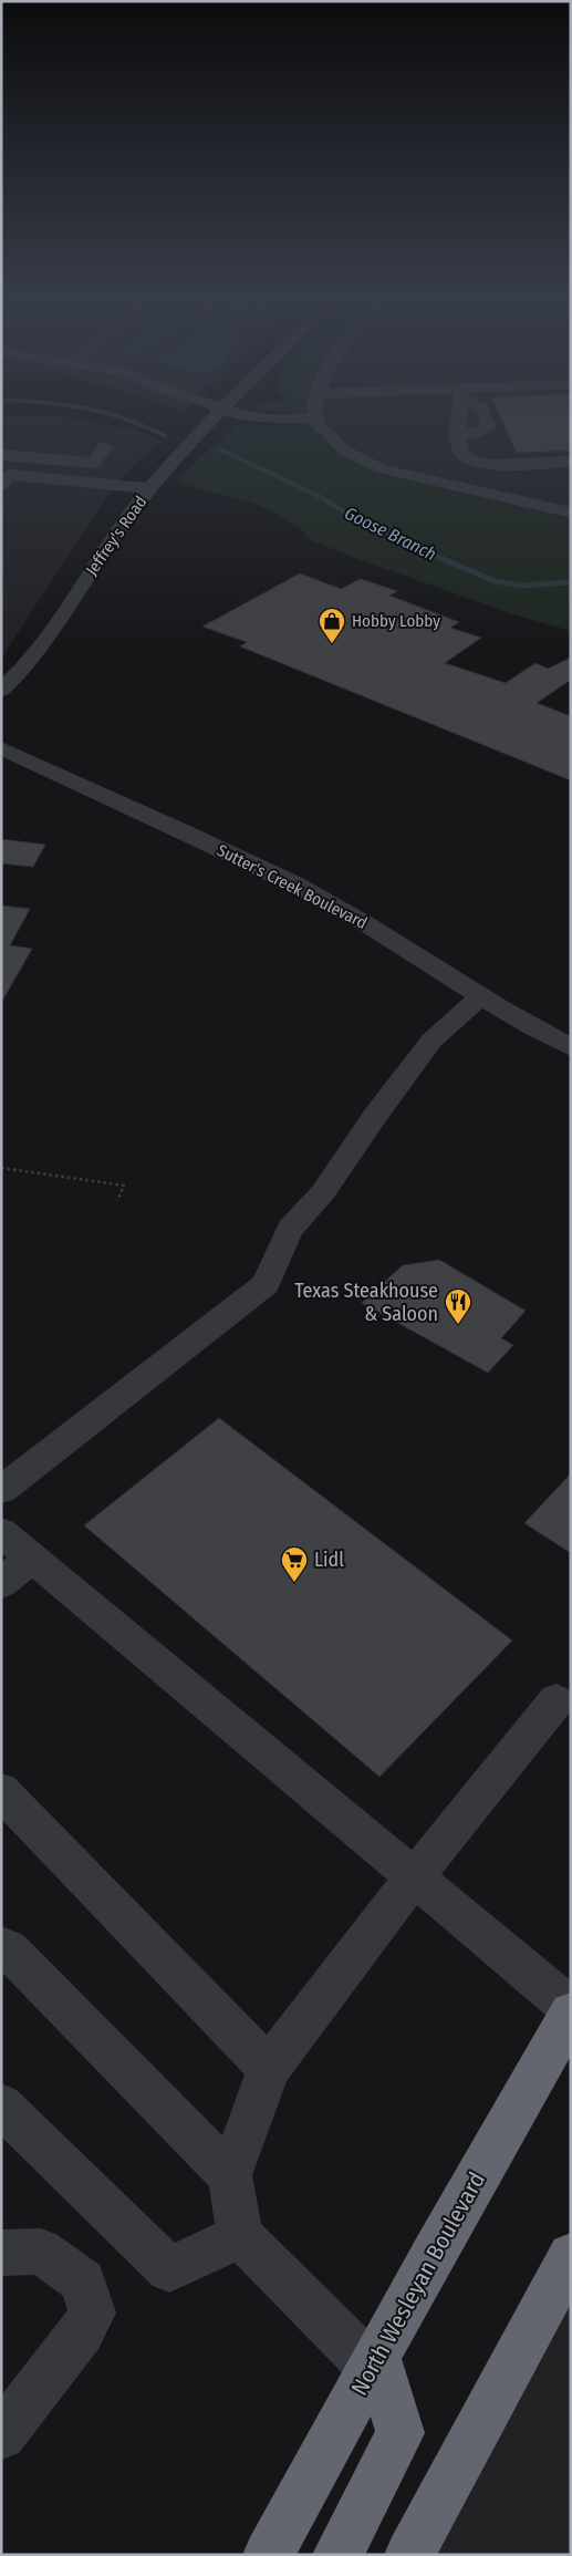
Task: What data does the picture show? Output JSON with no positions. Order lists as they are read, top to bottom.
{
  "streets": {
    "highway": ["North Wesleyan Boulevard"],
    "street": ["Jeffrey's Road", "Sutter's Creek Boulevard"]
  },
  "water": ["Goose Branch"],
  "places": {
    "shop": ["Hobby Lobby"],
    "restaurant": ["Texas Steakhouse & Saloon"],
    "supermarket": ["Lidl"]
  }
}
